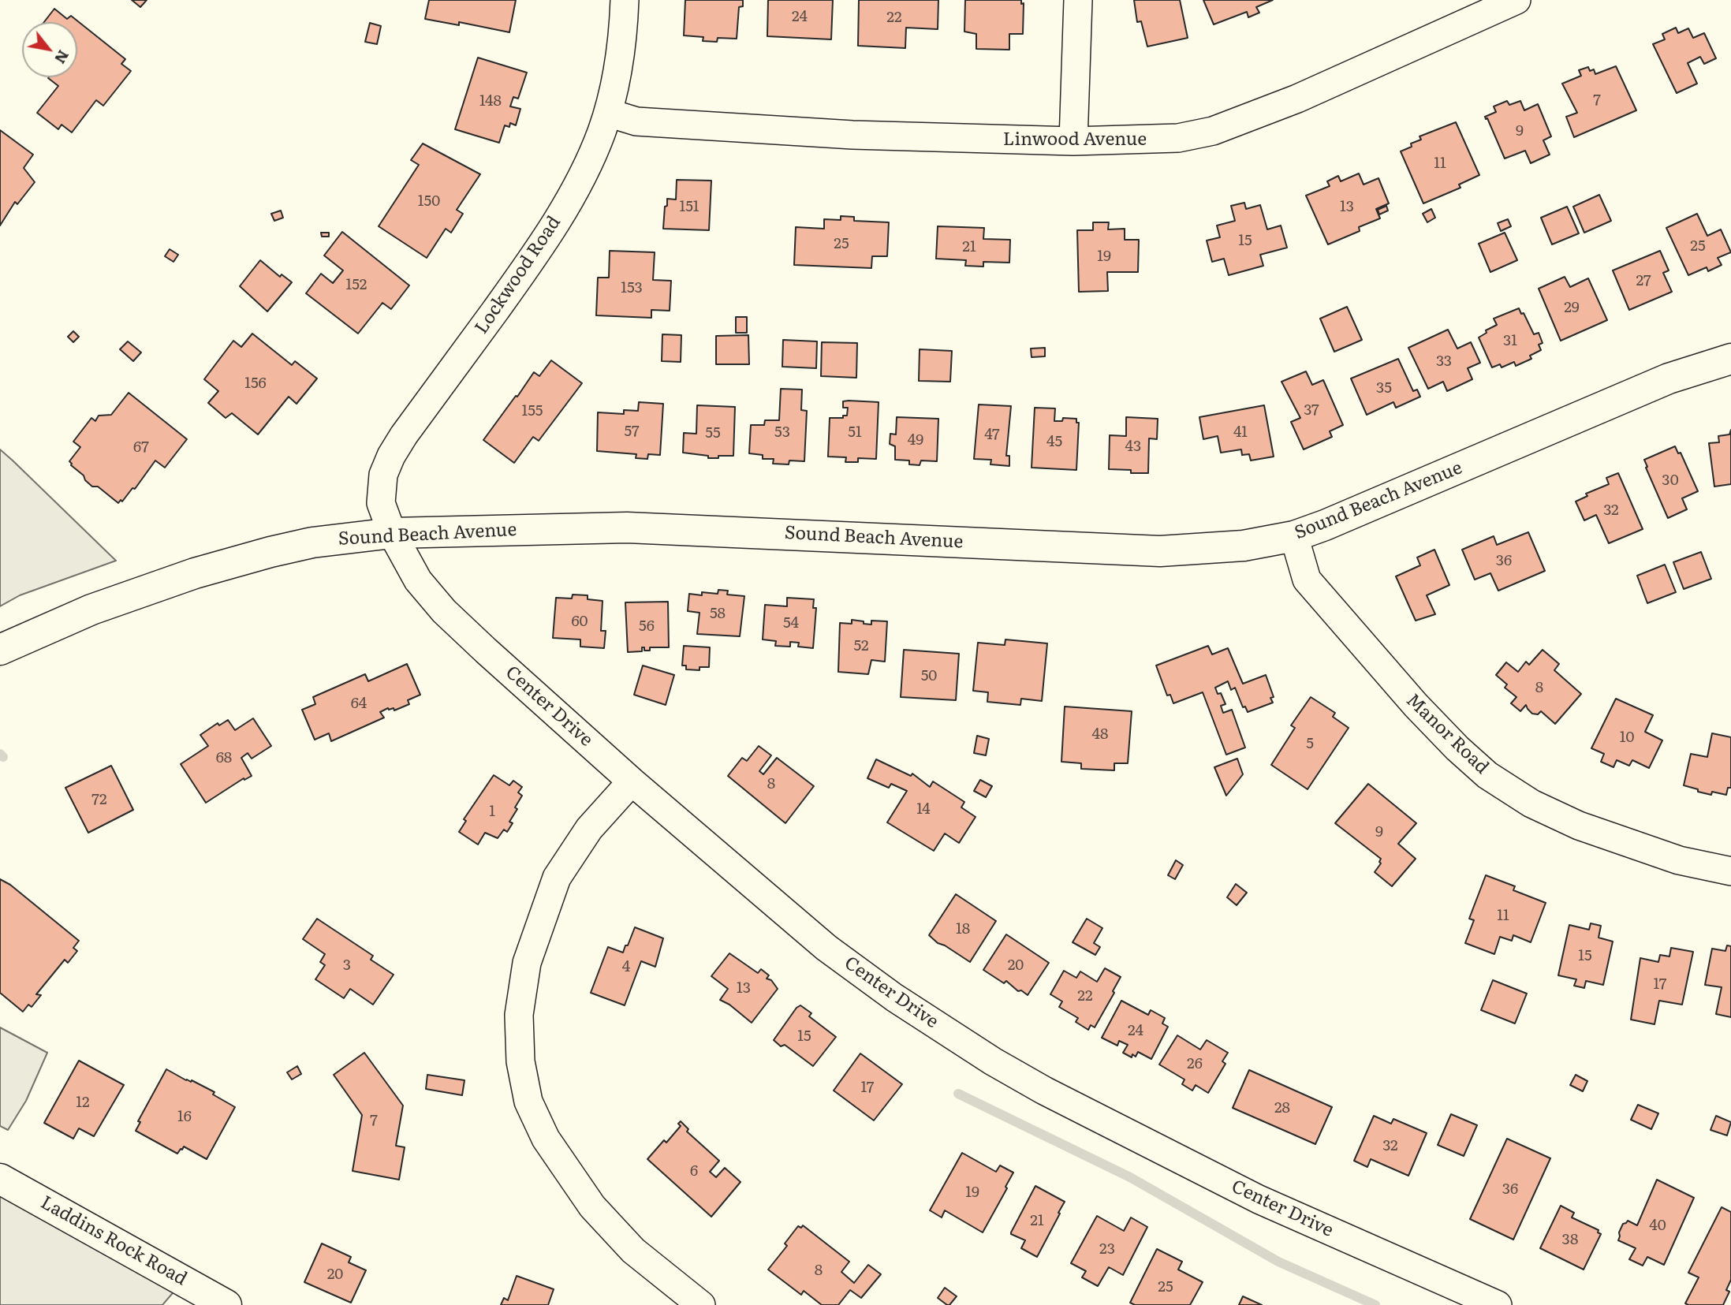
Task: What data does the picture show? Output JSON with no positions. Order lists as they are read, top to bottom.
{
  "streets": {
    "street": [
      "Linwood Avenue",
      "Lockwood Road",
      "Sound Beach Avenue",
      "Center Drive",
      "Manor Road",
      "Laddins Rock Road"
    ]
  },
  "crossings": [
    ["Linwood Avenue", "Lockwood Road"],
    ["Lockwood Road", "Sound Beach Avenue"],
    ["Lockwood Road", "Center Drive"],
    ["Sound Beach Avenue", "Center Drive"],
    ["Sound Beach Avenue", "Manor Road"]
  ],
  "house_numbers": [
    "24",
    "22",
    "7",
    "148",
    "9",
    "11",
    "150",
    "151",
    "13",
    "15",
    "25",
    "25",
    "21",
    "19",
    "27",
    "152",
    "153",
    "29",
    "31",
    "33",
    "156",
    "35",
    "37",
    "155",
    "57",
    "53",
    "51",
    "41",
    "55",
    "47",
    "49",
    "45",
    "43",
    "67",
    "30",
    "32",
    "36",
    "58",
    "60",
    "54",
    "56",
    "52",
    "50",
    "8",
    "64",
    "48",
    "10",
    "5",
    "68",
    "8",
    "72",
    "14",
    "1",
    "9",
    "11",
    "18",
    "15",
    "3",
    "20",
    "4",
    "17",
    "13",
    "22",
    "24",
    "15",
    "26",
    "17",
    "12",
    "28",
    "16",
    "7",
    "32",
    "6",
    "36",
    "19",
    "21",
    "40",
    "38",
    "23",
    "8",
    "20",
    "25"
  ],
  "north": "bottom right"
}
